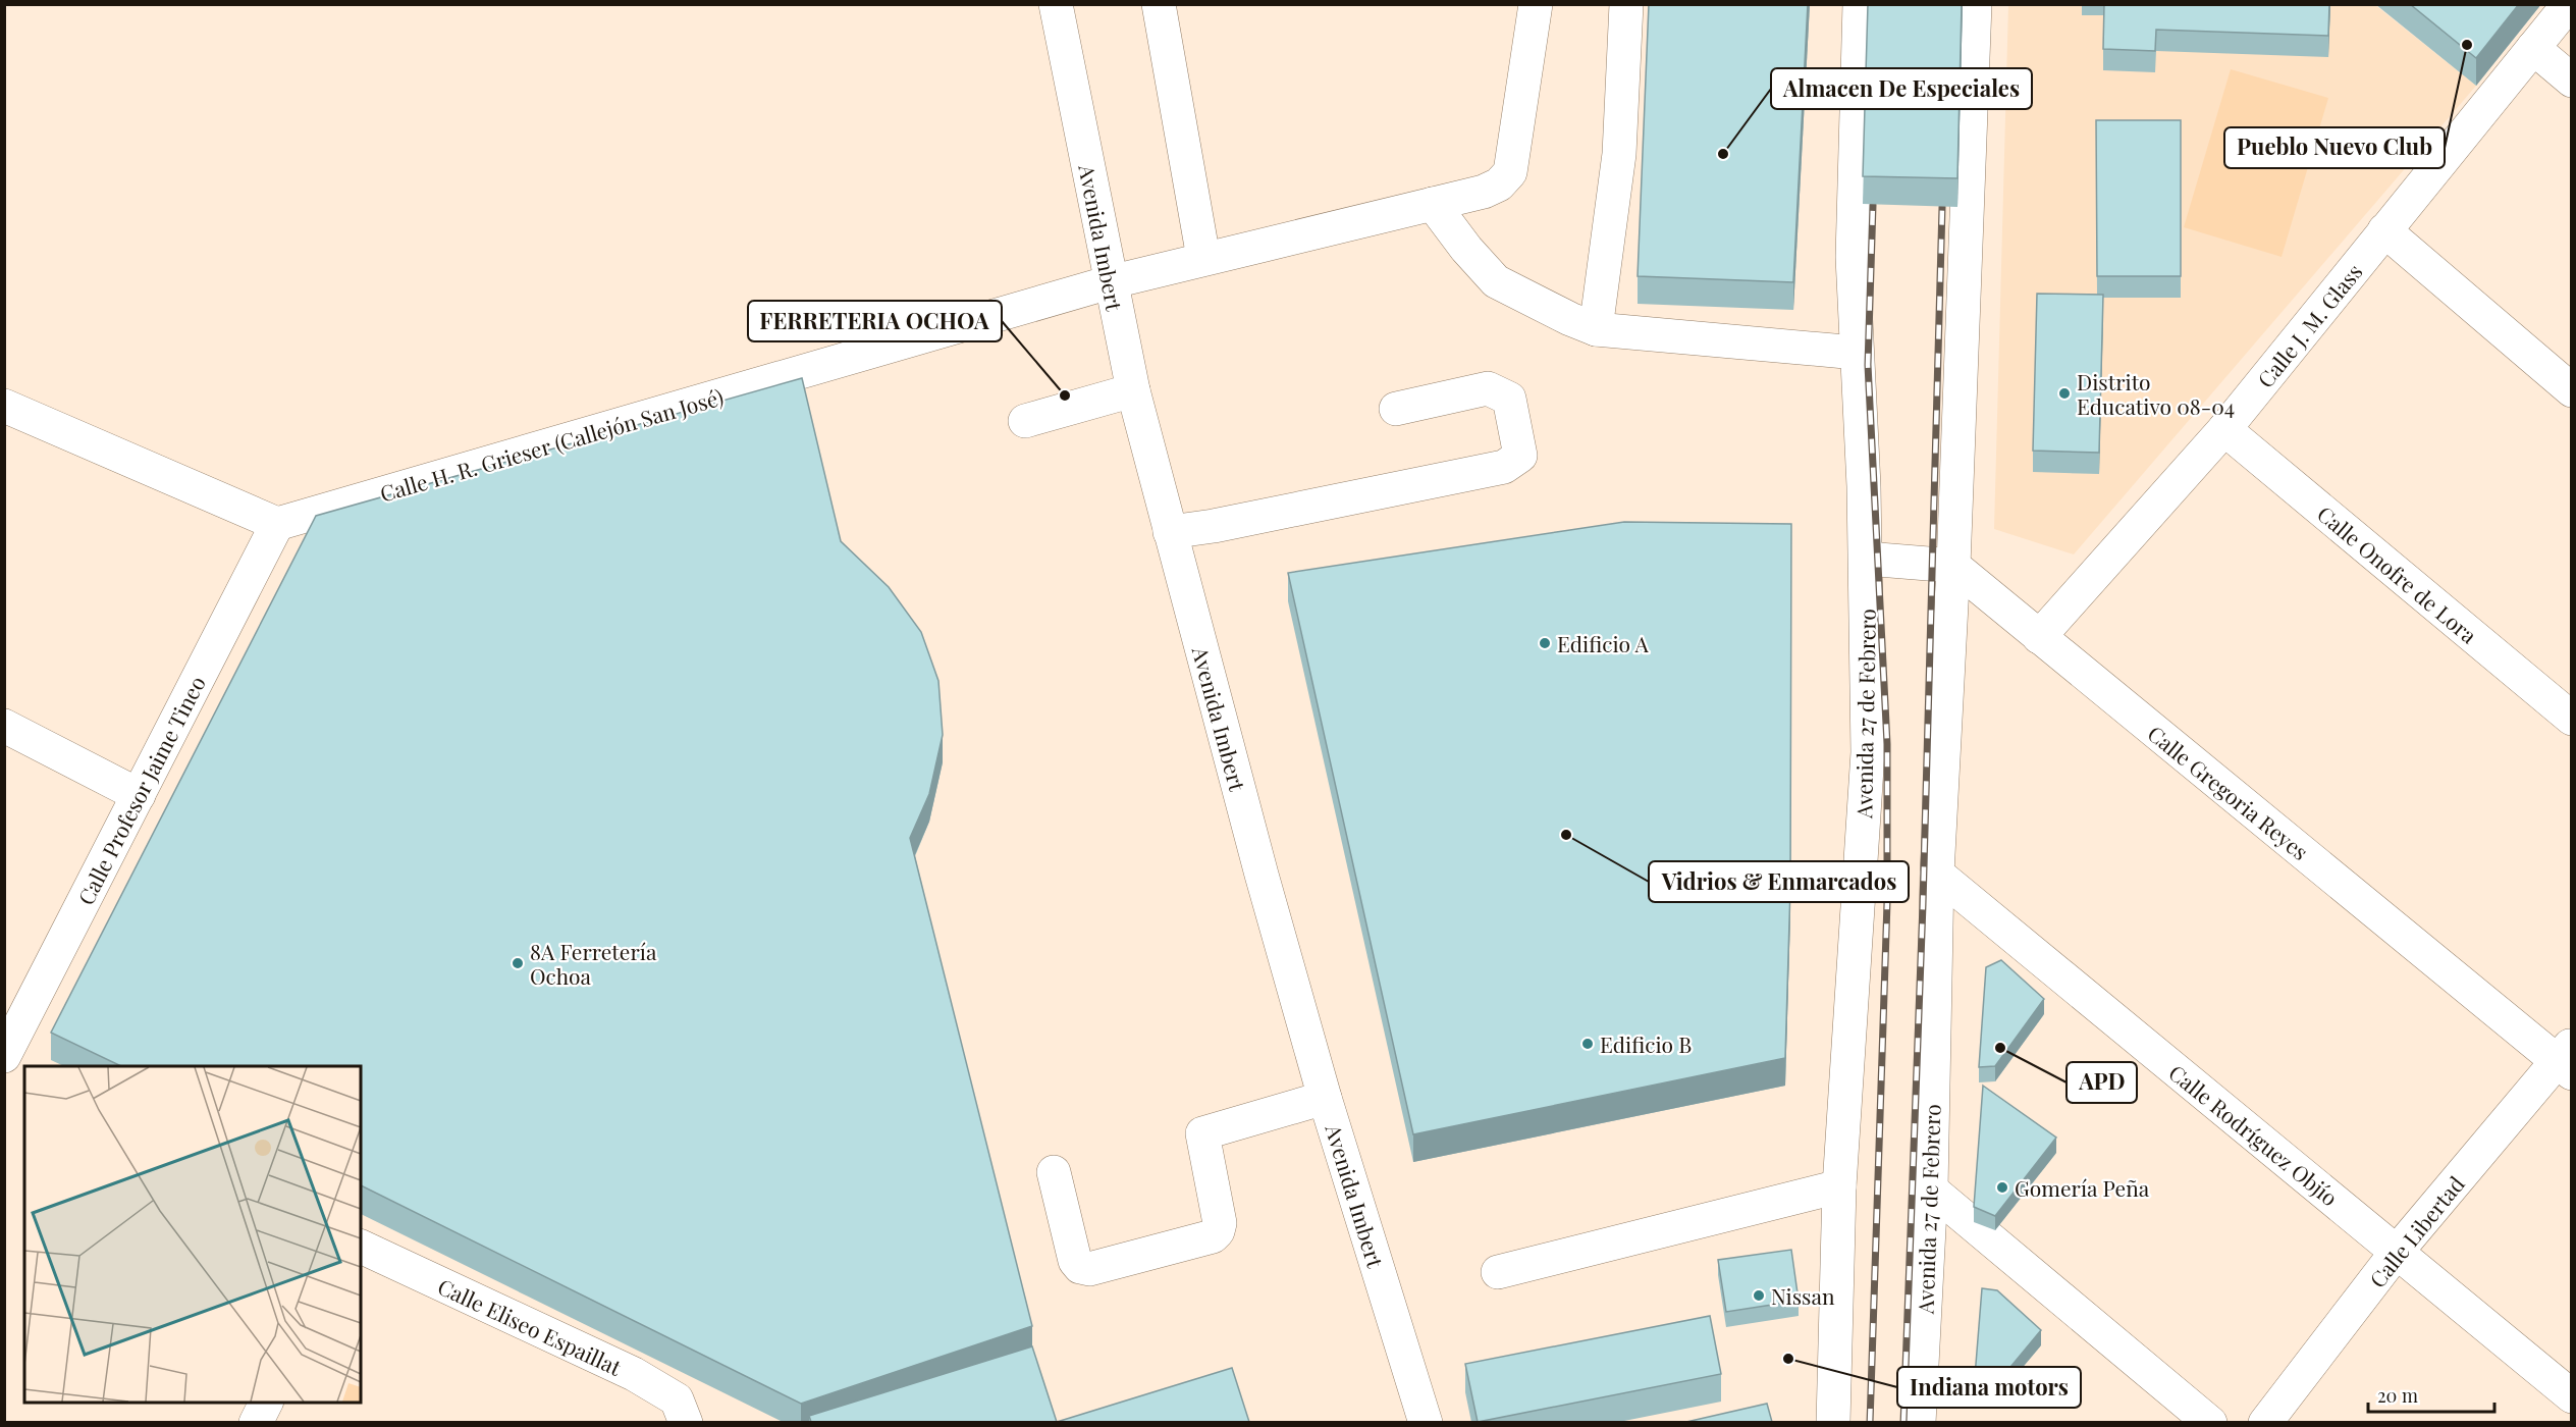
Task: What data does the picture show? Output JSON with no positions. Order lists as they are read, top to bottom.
{
  "streets": {
    "street": [
      "Avenida Imbert",
      "Calle J. M. Glass",
      "Calle H. R. Grieser (Callejón San José)",
      "Calle Onofre de Lora",
      "Avenida 27 de Febrero",
      "Calle Profesor Jaime Tineo",
      "Calle Gregoria Reyes",
      "Calle Rodríguez Objío",
      "Calle Libertad",
      "Calle Eliseo Espaillat"
    ]
  },
  "crossings": [
    ["Avenida Imbert", "Calle H. R. Grieser (Callejón San José)"],
    ["Calle J. M. Glass", "Calle Onofre de Lora"],
    ["Calle J. M. Glass", "Calle Gregoria Reyes"],
    ["Calle H. R. Grieser (Callejón San José)", "Calle Profesor Jaime Tineo"],
    ["Avenida 27 de Febrero", "Calle Gregoria Reyes"],
    ["Avenida 27 de Febrero", "Calle Rodríguez Objío"],
    ["Calle Gregoria Reyes", "Calle Libertad"],
    ["Calle Rodríguez Objío", "Calle Libertad"]
  ],
  "places": [
    "Pueblo Nuevo Club",
    "Almacen De Especiales",
    "Distrito Educativo 08-04",
    "FERRETERIA OCHOA",
    "Edificio A",
    "Vidrios & Enmarcados",
    "8A Ferretería Ochoa",
    "Edificio B",
    "APD",
    "Gomería Peña",
    "Nissan",
    "Indiana motors"
  ],
  "scale_bar": "20 m"
}
